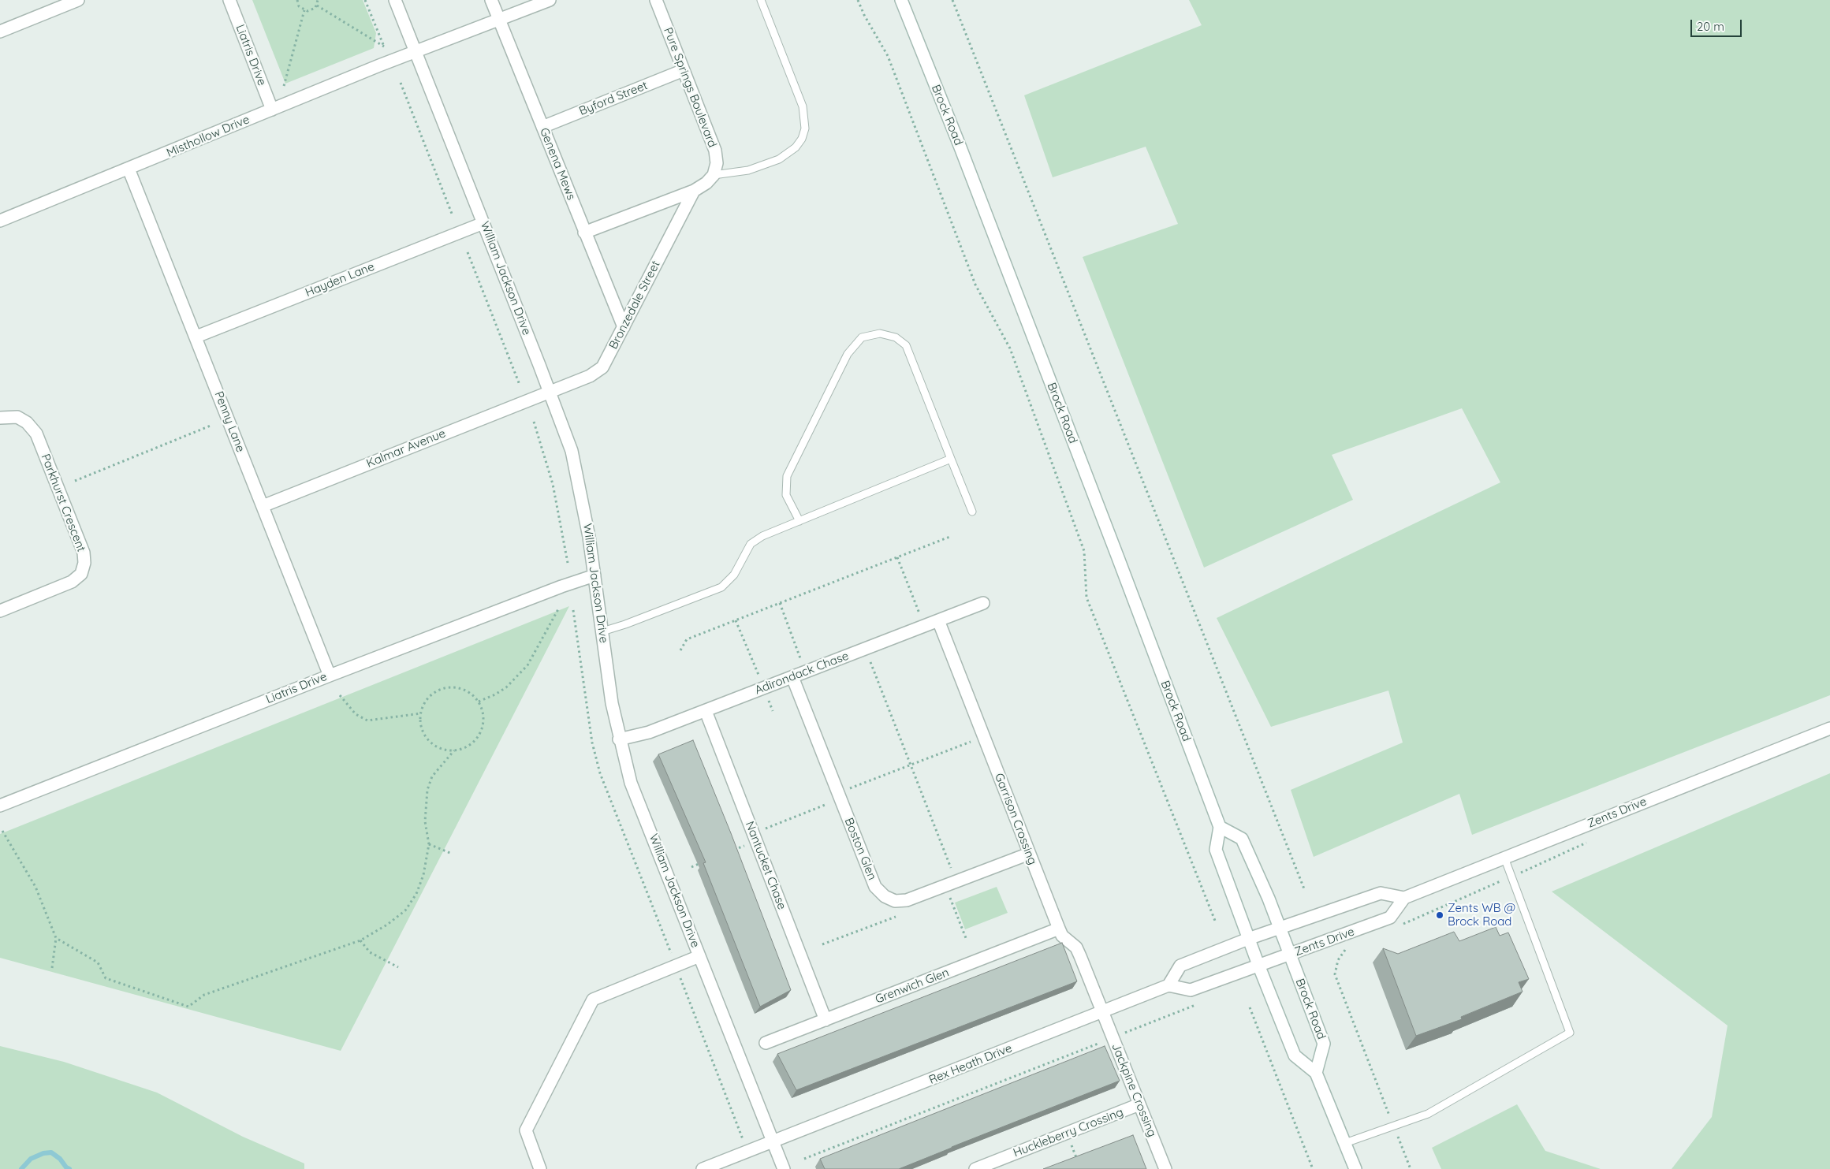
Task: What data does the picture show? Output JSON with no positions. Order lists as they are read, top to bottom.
{
  "streets": {
    "street": [
      "Liatris Drive",
      "Pure Springs Boulevard",
      "Byford Street",
      "Brock Road",
      "Misthollow Drive",
      "Genena Mews",
      "William Jackson Drive",
      "Hayden Lane",
      "Bronzedale Street",
      "Penny Lane",
      "Kalmar Avenue",
      "Parkhurst Crescent",
      "Adirondack Chase",
      "Zents Drive",
      "Garrison Crossing",
      "Boston Glen",
      "Nantucket Chase",
      "Grenwich Glen",
      "Rex Heath Drive",
      "Jackpine Crossing",
      "Huckleberry Crossing"
    ]
  },
  "crossings": [
    ["Liatris Drive", "Misthollow Drive"],
    ["Liatris Drive", "William Jackson Drive"],
    ["Liatris Drive", "Penny Lane"],
    ["Pure Springs Boulevard", "Byford Street"],
    ["Byford Street", "Genena Mews"],
    ["Brock Road", "Zents Drive"],
    ["Misthollow Drive", "William Jackson Drive"],
    ["Misthollow Drive", "Penny Lane"],
    ["Genena Mews", "Bronzedale Street"],
    ["William Jackson Drive", "Hayden Lane"],
    ["William Jackson Drive", "Bronzedale Street"],
    ["William Jackson Drive", "Kalmar Avenue"],
    ["William Jackson Drive", "Adirondack Chase"],
    ["William Jackson Drive", "Rex Heath Drive"],
    ["Hayden Lane", "Penny Lane"],
    ["Bronzedale Street", "Kalmar Avenue"],
    ["Penny Lane", "Kalmar Avenue"],
    ["Adirondack Chase", "Garrison Crossing"],
    ["Adirondack Chase", "Boston Glen"],
    ["Adirondack Chase", "Nantucket Chase"],
    ["Garrison Crossing", "Boston Glen"],
    ["Garrison Crossing", "Grenwich Glen"],
    ["Garrison Crossing", "Rex Heath Drive"],
    ["Garrison Crossing", "Jackpine Crossing"],
    ["Nantucket Chase", "Grenwich Glen"],
    ["Rex Heath Drive", "Jackpine Crossing"],
    ["Jackpine Crossing", "Huckleberry Crossing"]
  ],
  "places": ["Zents WB @ Brock Road"],
  "scale_bar": "20 m"
}
